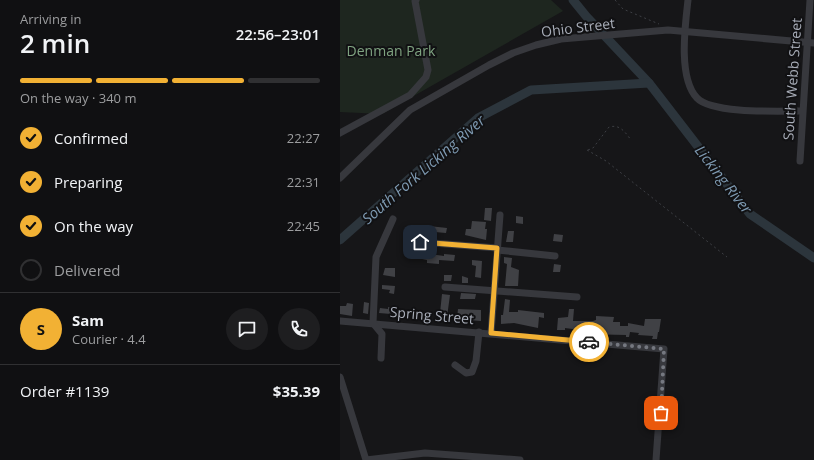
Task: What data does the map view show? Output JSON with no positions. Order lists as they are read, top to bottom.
{
  "streets": {
    "street": ["Ohio Street", "South Webb Street", "Spring Street"]
  },
  "crossings": [
    ["Ohio Street", "South Webb Street"]
  ],
  "water": ["South Fork Licking River", "Licking River"],
  "parks": ["Denman Park"],
  "page": {
    "heading": ["2 min", "Arriving in", "22:56–23:01"],
    "panel": [
      "Sam",
      "Courier · 4.4",
      "Order #1139",
      "$35.39"
    ],
    "bar": "On the way · 340 m",
    "list": [
      ["Confirmed", "22:27"],
      ["Preparing", "22:31"],
      ["On the way", "22:45"],
      "Delivered"
    ],
    "round": "S"
  }
}
